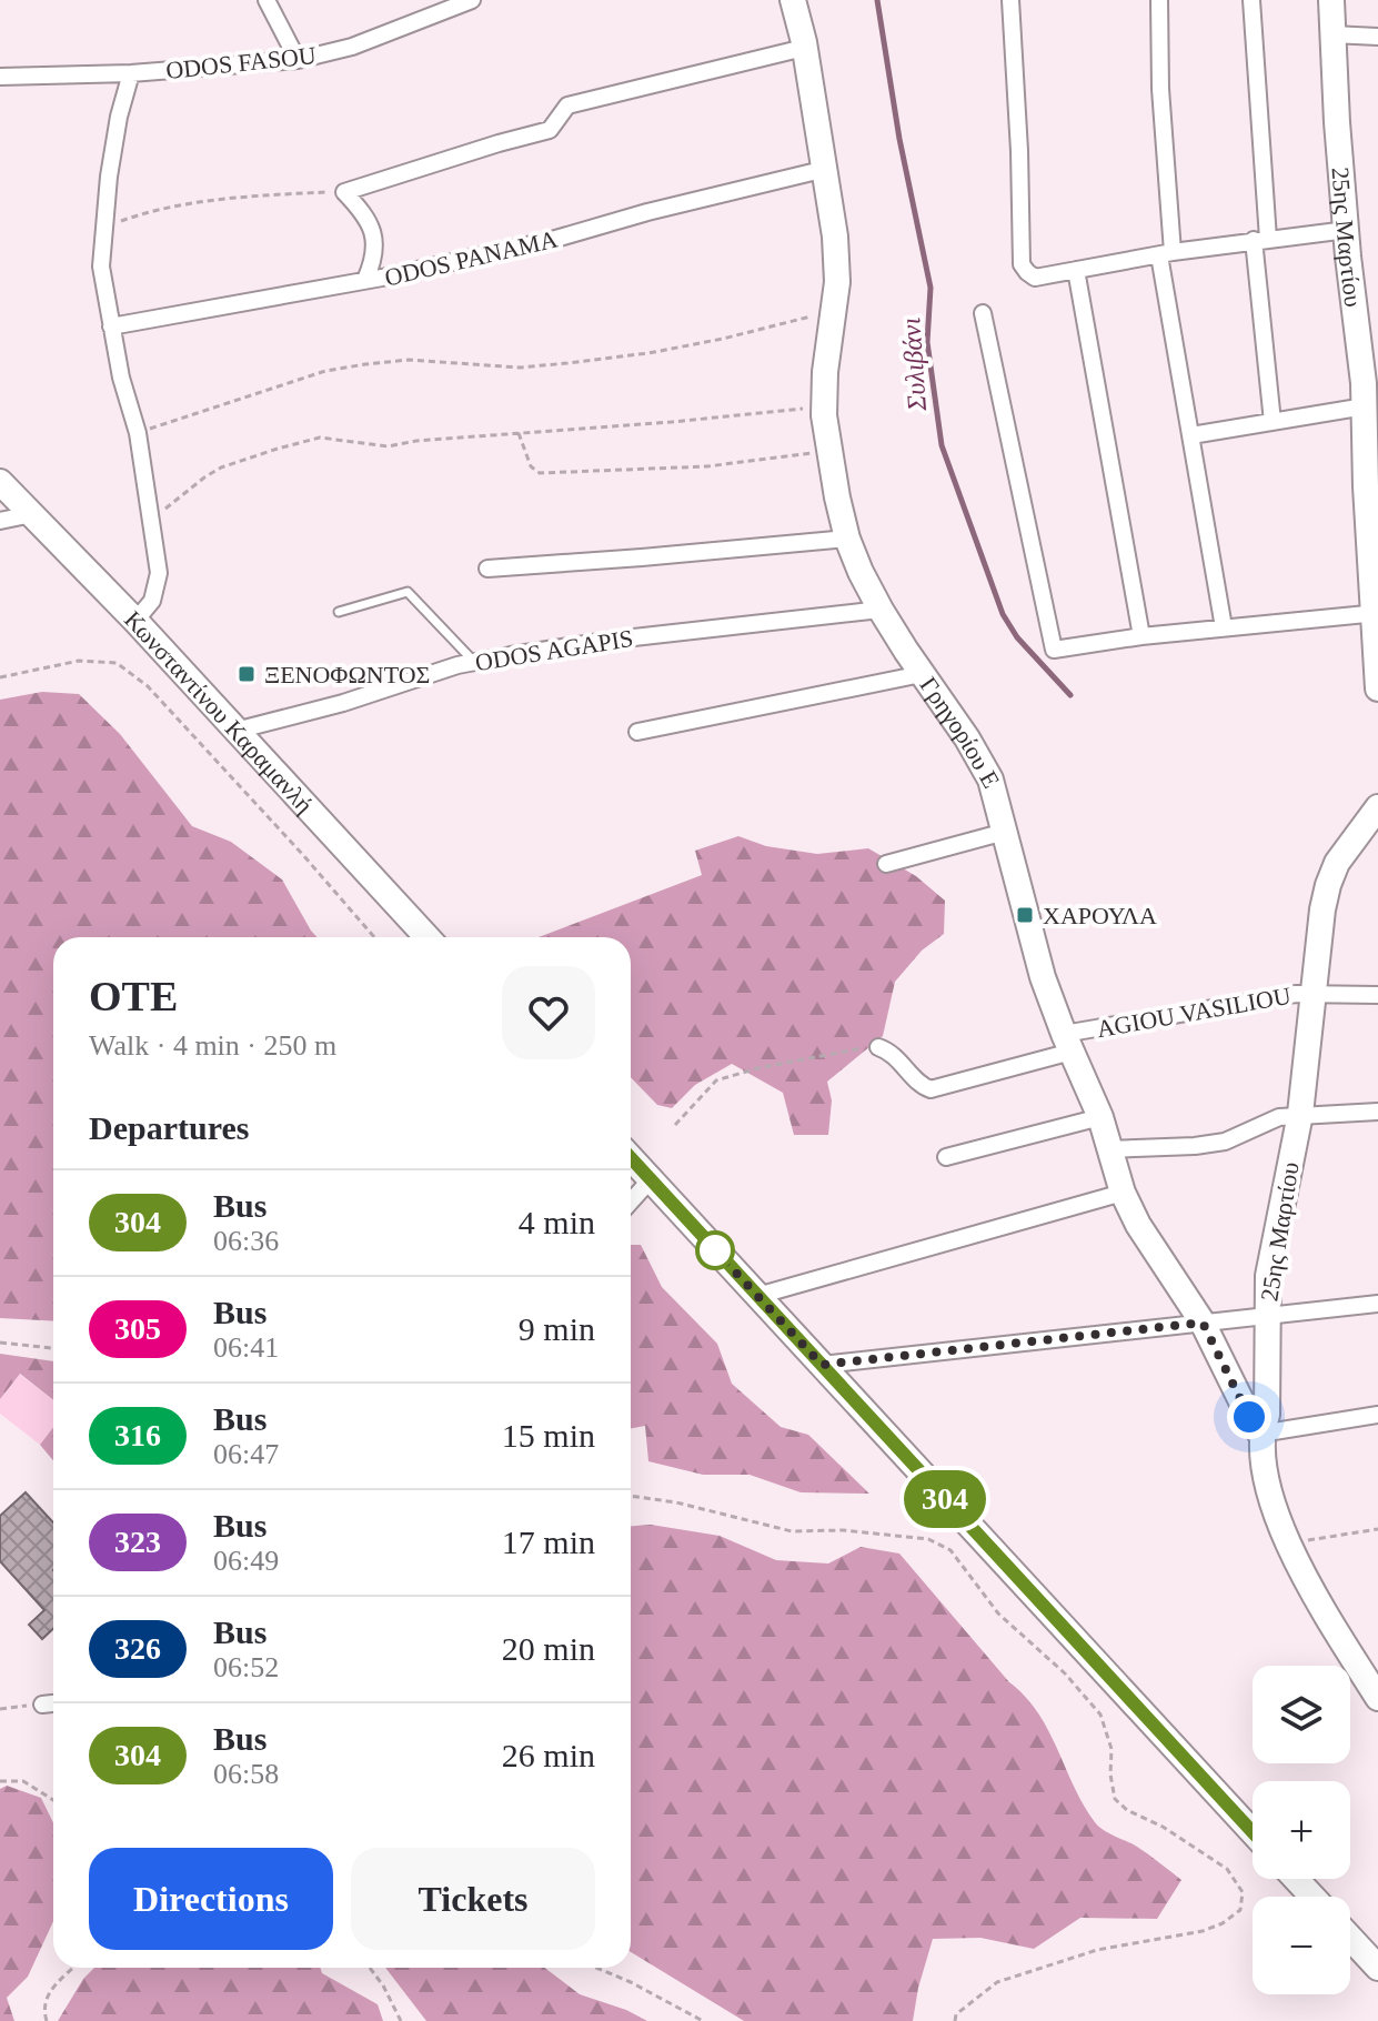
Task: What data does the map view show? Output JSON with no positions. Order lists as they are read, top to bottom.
{
  "streets": {
    "street": [
      "ODOS FASOU",
      "25ης Μαρτίου",
      "ODOS PANAMA",
      "ODOS AGAPIS",
      "Κωνσταντίνου Καραμανλή",
      "Γρηγορίου Ε",
      "AGIOU VASILIOU"
    ]
  },
  "crossings": [
    ["25ης Μαρτίου", "Γρηγορίου Ε"],
    ["25ης Μαρτίου", "AGIOU VASILIOU"],
    ["ODOS PANAMA", "Γρηγορίου Ε"],
    ["ODOS AGAPIS", "Κωνσταντίνου Καραμανλή"],
    ["ODOS AGAPIS", "Γρηγορίου Ε"],
    ["Γρηγορίου Ε", "AGIOU VASILIOU"]
  ],
  "water": ["Συλιβάνι"],
  "places": {
    "transit": ["ΞΕΝΟΦΩΝΤΟΣ", "ΧΑΡΟΥΛΑ"]
  },
  "lines": ["bus line 304"],
  "page": {
    "on_map": "304",
    "heading": [
      ["ΟΤΕ", "Walk · 4 min · 250 m"],
      "Departures"
    ],
    "list": [
      {
        "mark": "304",
        "name": "Bus",
        "note": "06:36",
        "value": "4 min"
      },
      {
        "mark": "305",
        "name": "Bus",
        "note": "06:41",
        "value": "9 min"
      },
      {
        "mark": "316",
        "name": "Bus",
        "note": "06:47",
        "value": "15 min"
      },
      {
        "mark": "323",
        "name": "Bus",
        "note": "06:49",
        "value": "17 min"
      },
      {
        "mark": "326",
        "name": "Bus",
        "note": "06:52",
        "value": "20 min"
      },
      {
        "mark": "304",
        "name": "Bus",
        "note": "06:58",
        "value": "26 min"
      }
    ],
    "map_buttons": ["+", "−"],
    "buttons": ["Directions", "Tickets"]
  }
}
